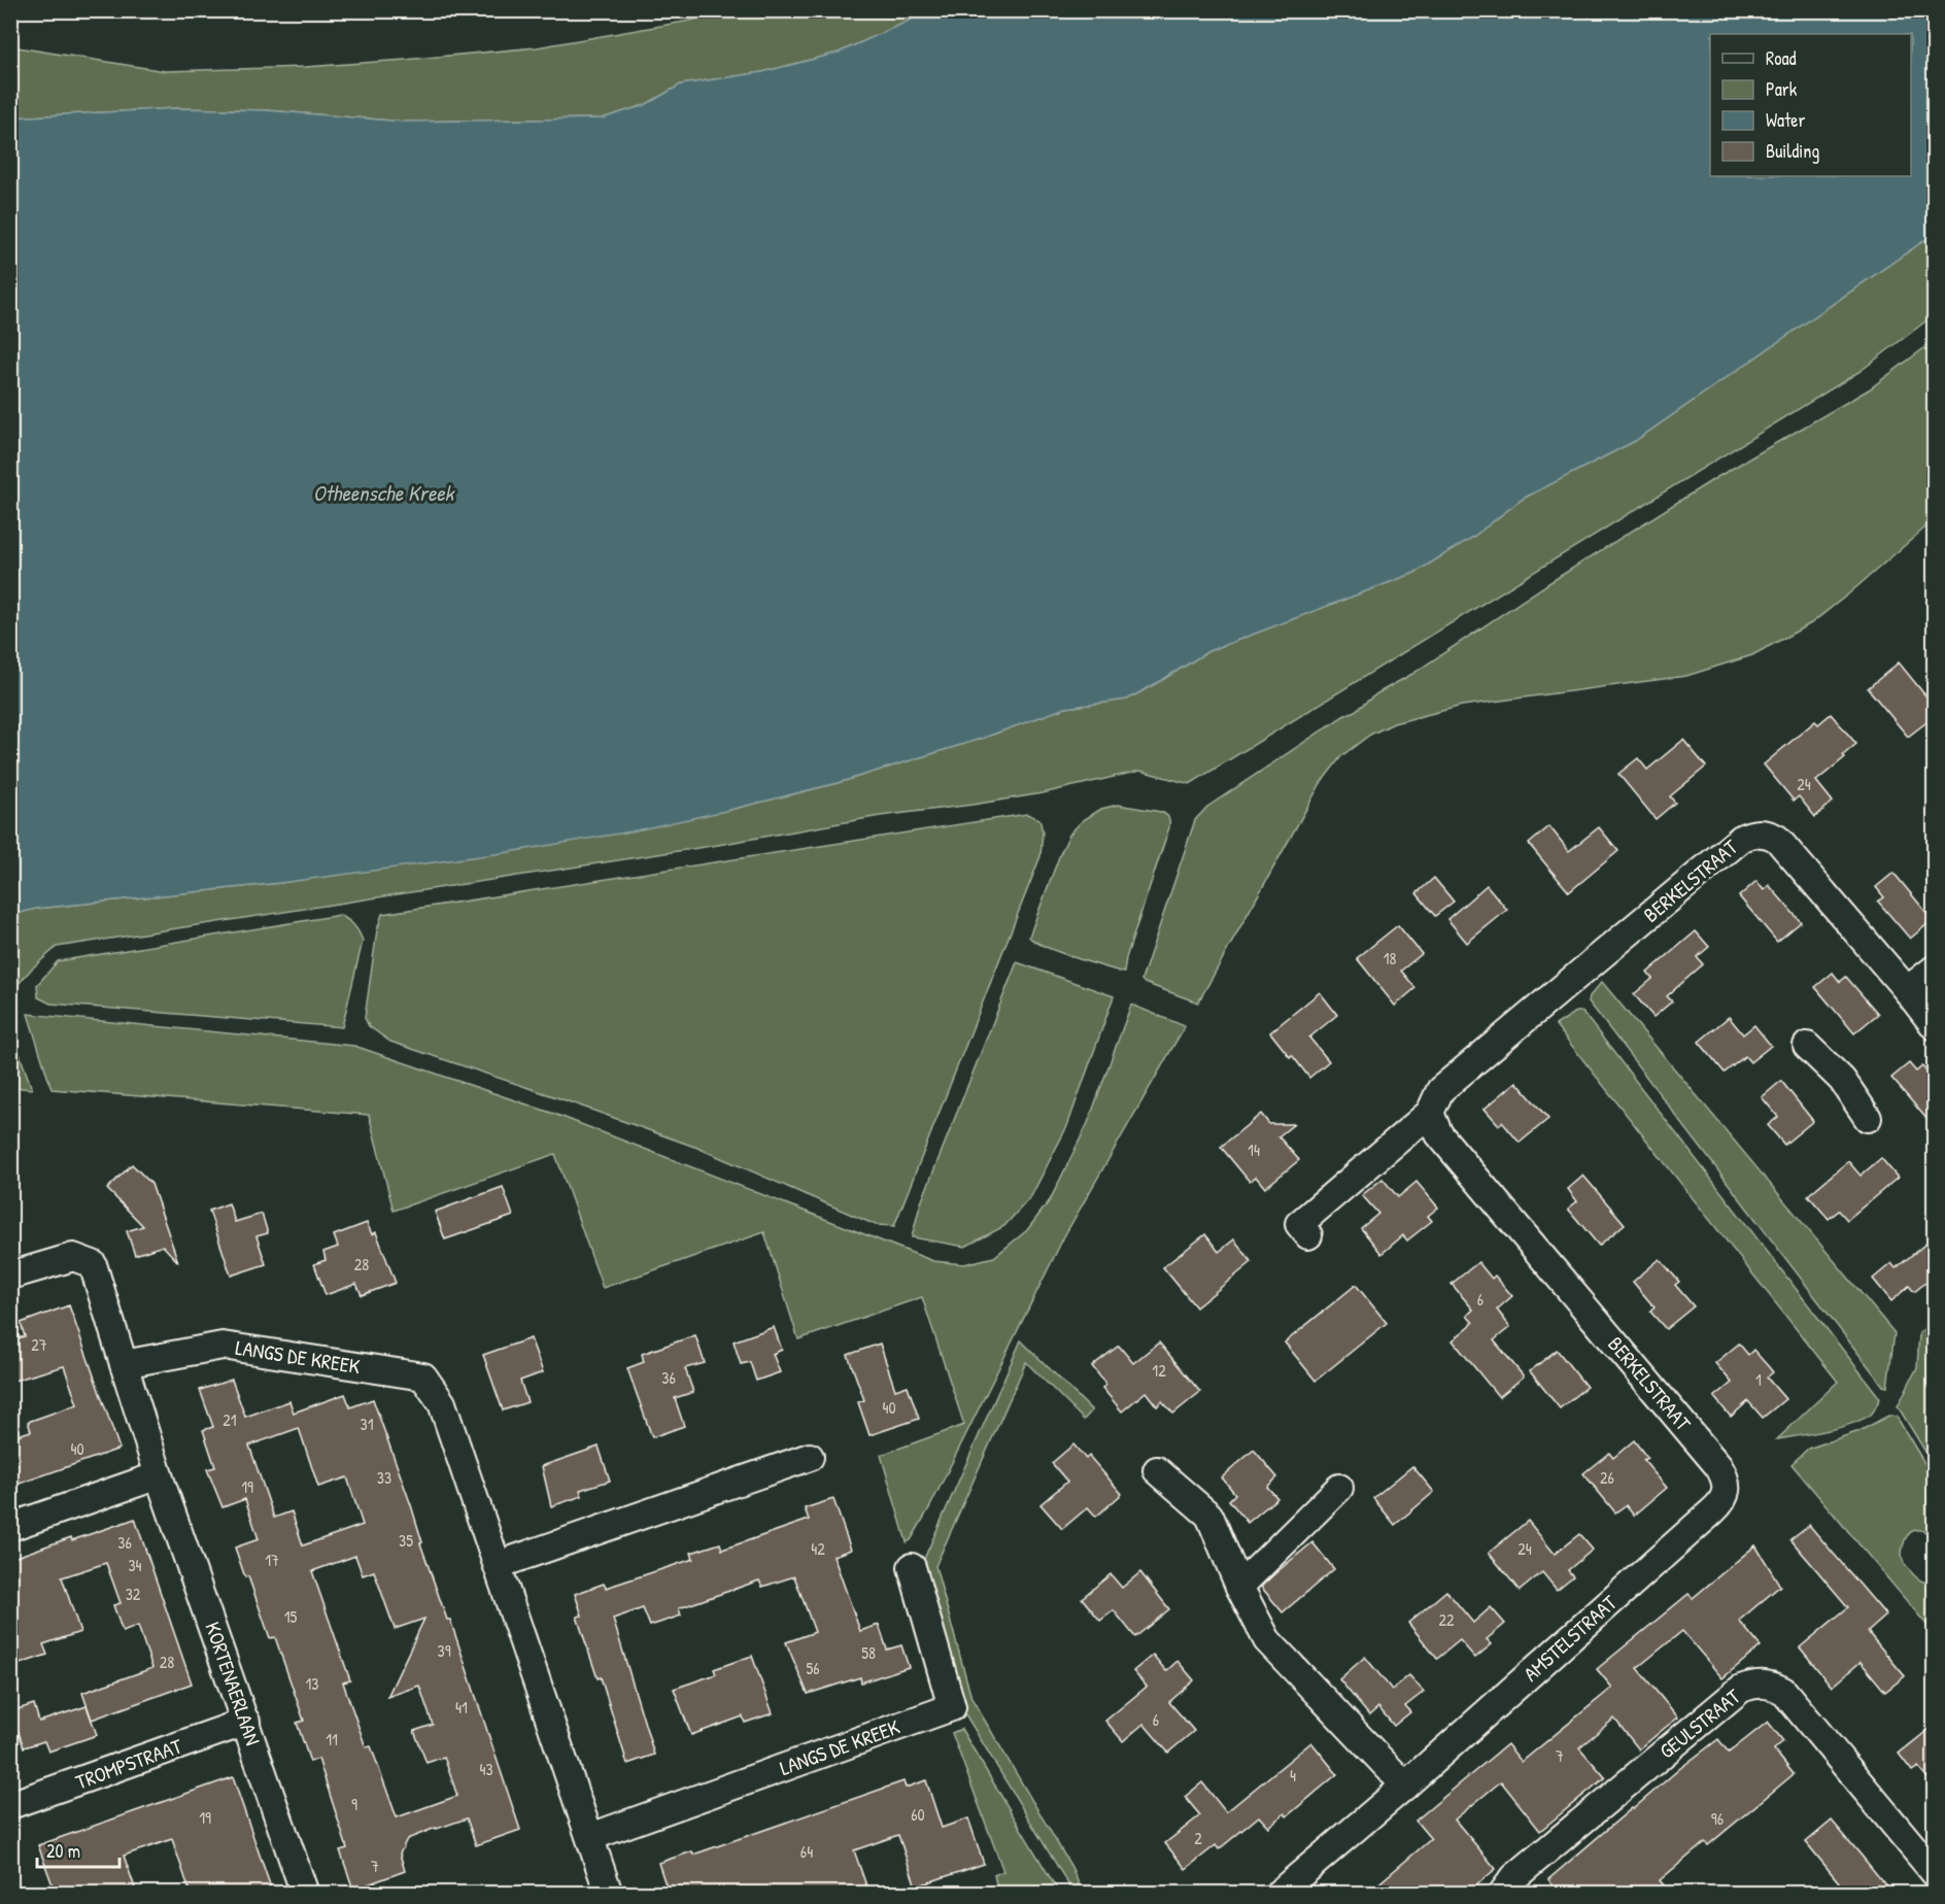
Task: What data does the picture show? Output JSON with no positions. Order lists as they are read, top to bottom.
{
  "streets": {
    "street": [
      "BERKELSTRAAT",
      "LANGS DE KREEK",
      "AMSTELSTRAAT",
      "KORTENAERLAAN",
      "GEULSTRAAT",
      "TROMPSTRAAT"
    ]
  },
  "crossings": [
    ["BERKELSTRAAT", "AMSTELSTRAAT"],
    ["LANGS DE KREEK", "KORTENAERLAAN"],
    ["KORTENAERLAAN", "TROMPSTRAAT"]
  ],
  "water": ["Otheensche Kreek"],
  "house_numbers": [
    "24",
    "18",
    "14",
    "28",
    "6",
    "27",
    "12",
    "36",
    "1",
    "40",
    "21",
    "31",
    "40",
    "33",
    "26",
    "19",
    "35",
    "36",
    "42",
    "24",
    "17",
    "34",
    "32",
    "15",
    "22",
    "39",
    "58",
    "28",
    "56",
    "13",
    "41",
    "6",
    "11",
    "7",
    "43",
    "4",
    "9",
    "60",
    "19",
    "96",
    "2",
    "64",
    "7"
  ],
  "legend": [
    "Road",
    "Park",
    "Water",
    "Building"
  ],
  "scale_bar": "20 m"
}
